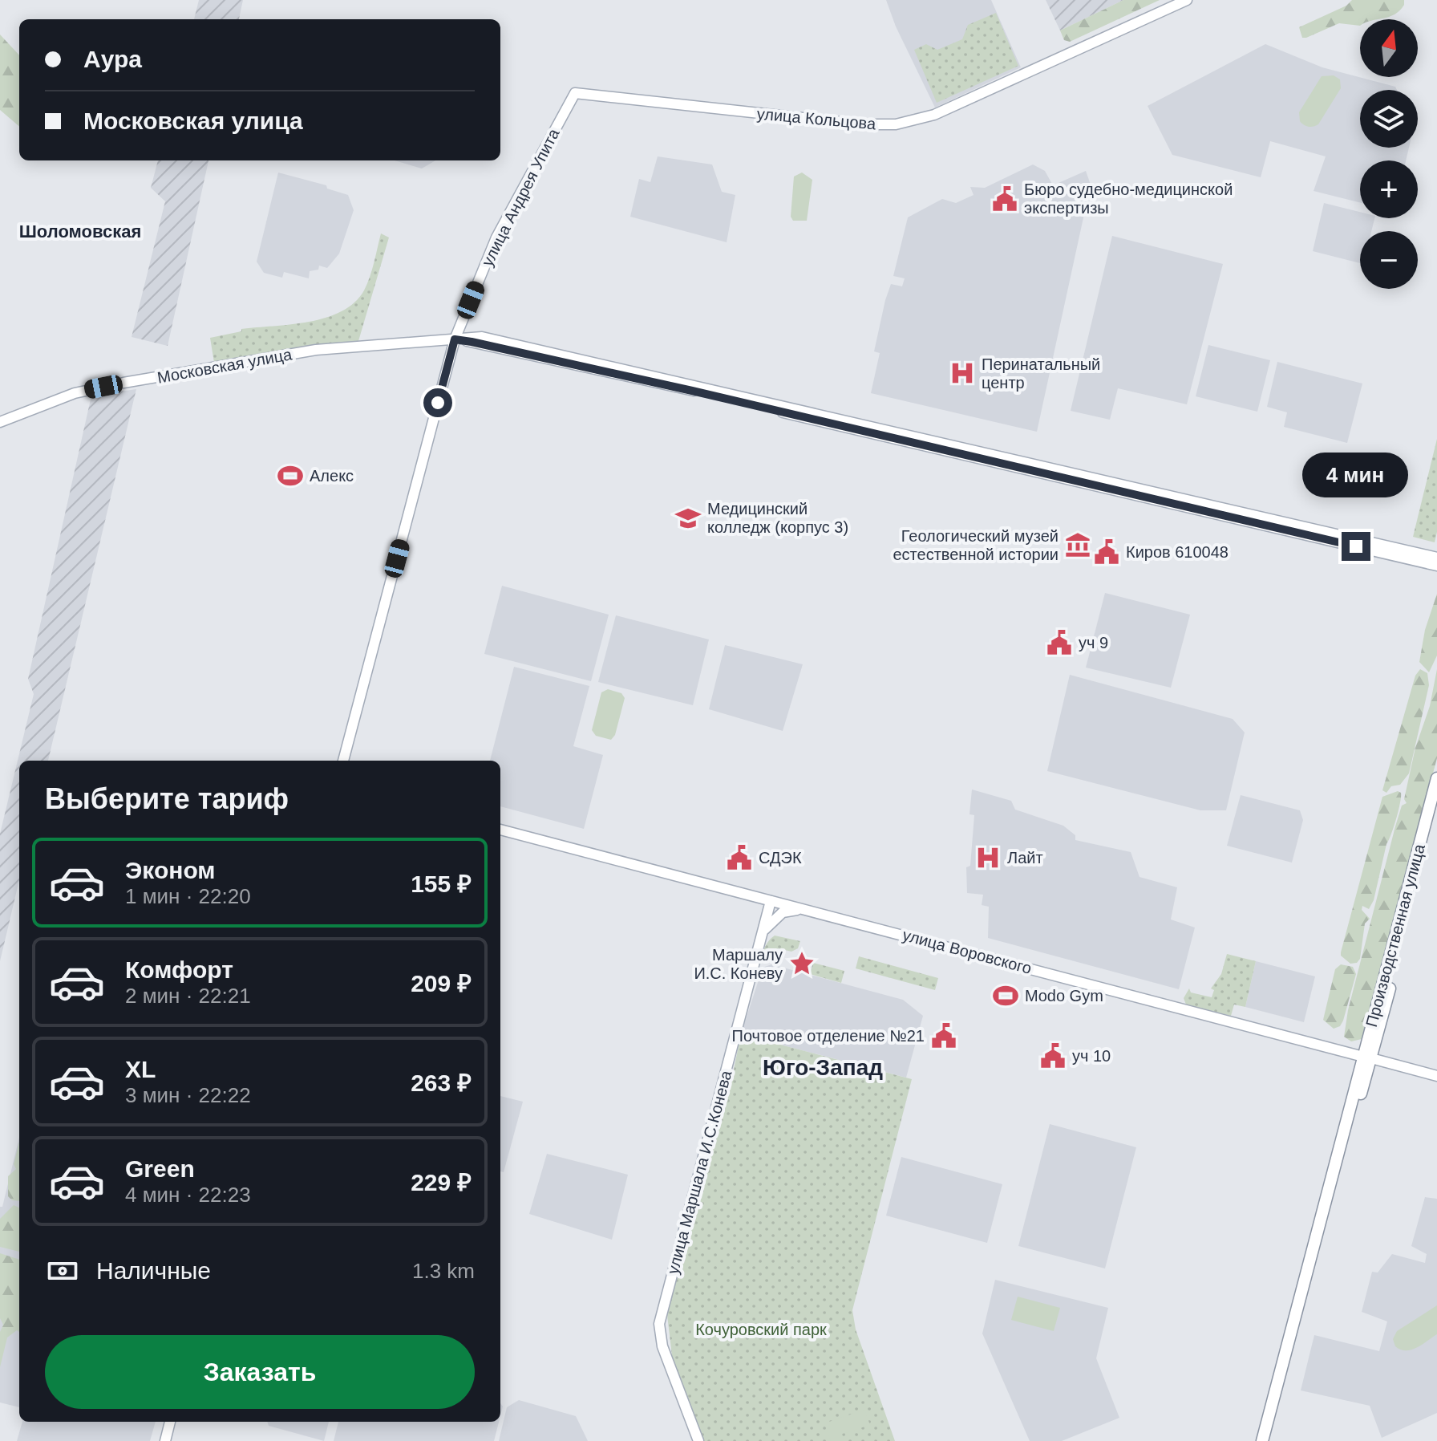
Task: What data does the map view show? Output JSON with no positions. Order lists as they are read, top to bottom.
{
  "streets": {
    "highway": ["Производственная улица"],
    "main road": [
      "улица Кольцова",
      "улица Андрея Упита",
      "Московская улица",
      "улица Воровского",
      "улица Маршала И.С.Конева"
    ]
  },
  "crossings": [
    ["улица Кольцова", "улица Андрея Упита"],
    ["улица Андрея Упита", "Московская улица"],
    ["Производственная улица", "улица Воровского"],
    ["улица Воровского", "улица Маршала И.С.Конева"]
  ],
  "districts": ["Шоломовская", "Юго-Запад"],
  "parks": ["Кочуровский парк"],
  "places": {
    "public building": [
      "Бюро судебно-медицинской экспертизы",
      "Киров 610048",
      "уч 9",
      "СДЭК",
      "Почтовое отделение №21",
      "уч 10"
    ],
    "hospital": ["Перинатальный центр", "Лайт"],
    "sports": ["Алекс", "Modo Gym"],
    "school or university": ["Медицинский колледж (корпус 3)"],
    "museum": ["Геологический музей естественной истории"],
    "place": ["Маршалу И.С. Коневу"]
  },
  "north": "top",
  "page": {
    "map_buttons": ["+", "−"],
    "banner": ["Аура", "Московская улица"],
    "bubble": "4 мин",
    "heading": "Выберите тариф",
    "list": [
      {
        "name": "Эконом",
        "note": "1 мин · 22:20",
        "value": "155 ₽"
      },
      {
        "name": "Комфорт",
        "note": "2 мин · 22:21",
        "value": "209 ₽"
      },
      {
        "name": "XL",
        "note": "3 мин · 22:22",
        "value": "263 ₽"
      },
      {
        "name": "Green",
        "note": "4 мин · 22:23",
        "value": "229 ₽"
      }
    ],
    "pay": ["Наличные", "1.3 km"],
    "buttons": "Заказать"
  }
}
